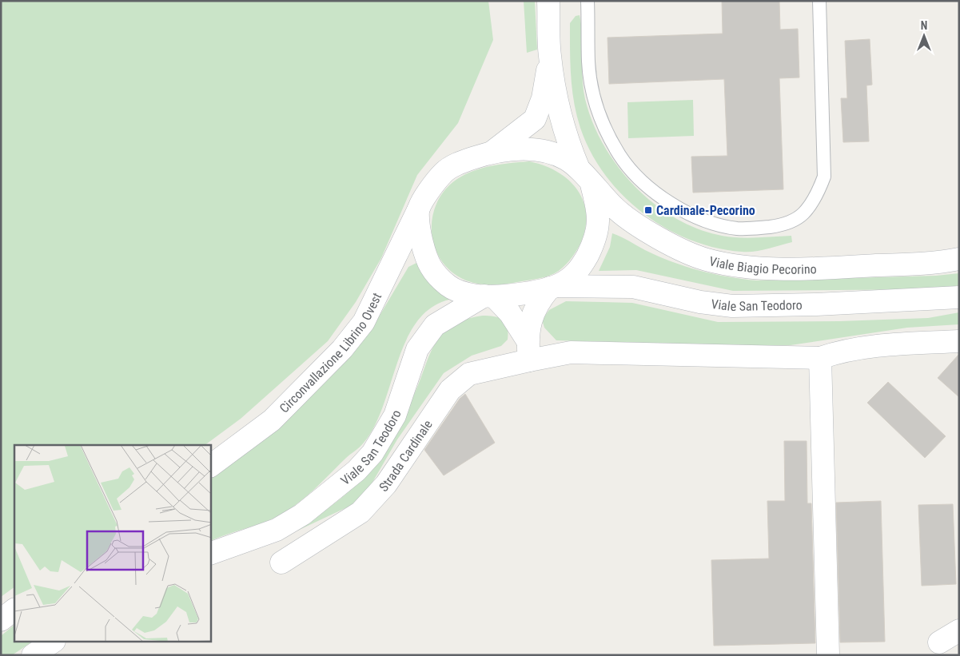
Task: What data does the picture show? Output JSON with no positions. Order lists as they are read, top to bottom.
{
  "streets": {
    "main road": [
      "Viale Biagio Pecorino",
      "Viale San Teodoro",
      "Circonvallazione Librino Ovest",
      "Strada Cardinale"
    ]
  },
  "places": {
    "transit": ["Cardinale-Pecorino"]
  },
  "north": "top"
}
